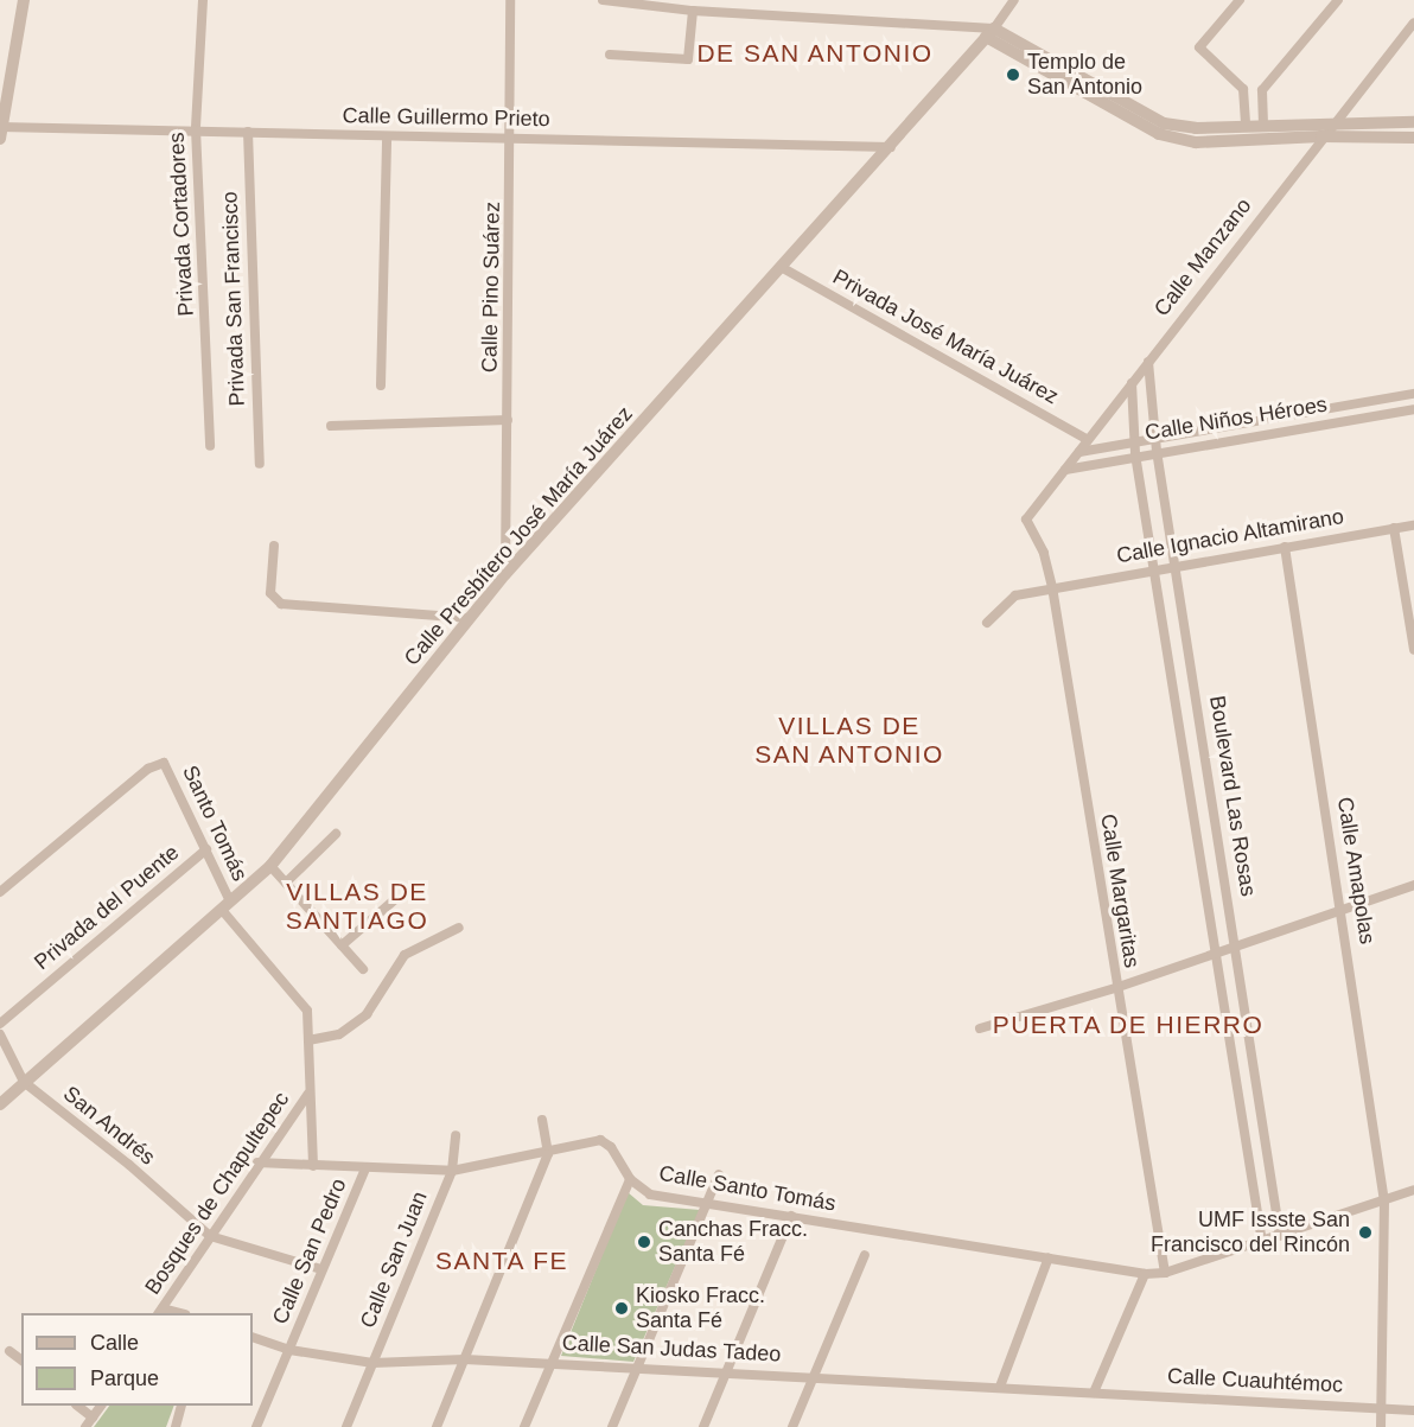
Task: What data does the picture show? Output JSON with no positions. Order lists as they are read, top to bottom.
{
  "streets": {
    "street": [
      "Calle Guillermo Prieto",
      "Privada Cortadores",
      "Calle Manzano",
      "Calle Pino Suárez",
      "Privada San Francisco",
      "Privada José María Juárez",
      "Calle Niños Héroes",
      "Calle Presbítero José María Juárez",
      "Calle Ignacio Altamirano",
      "Boulevard Las Rosas",
      "Santo Tomás",
      "Calle Amapolas",
      "Calle Margaritas",
      "Privada del Puente",
      "San Andrés",
      "Calle Santo Tomás",
      "Bosques de Chapultepec",
      "Calle San Pedro",
      "Calle San Juan",
      "Calle San Judas Tadeo",
      "Calle Cuauhtémoc"
    ]
  },
  "crossings": [
    ["Calle Guillermo Prieto", "Privada Cortadores"],
    ["Calle Guillermo Prieto", "Calle Pino Suárez"],
    ["Calle Guillermo Prieto", "Privada San Francisco"],
    ["Calle Guillermo Prieto", "Calle Presbítero José María Juárez"],
    ["Calle Manzano", "Privada José María Juárez"],
    ["Calle Manzano", "Calle Niños Héroes"],
    ["Calle Manzano", "Boulevard Las Rosas"],
    ["Calle Manzano", "Calle Margaritas"],
    ["Calle Pino Suárez", "Calle Presbítero José María Juárez"],
    ["Privada José María Juárez", "Calle Presbítero José María Juárez"],
    ["Calle Niños Héroes", "Boulevard Las Rosas"],
    ["Calle Presbítero José María Juárez", "Santo Tomás"],
    ["Calle Presbítero José María Juárez", "San Andrés"],
    ["Calle Ignacio Altamirano", "Boulevard Las Rosas"],
    ["Calle Ignacio Altamirano", "Calle Amapolas"],
    ["Calle Ignacio Altamirano", "Calle Margaritas"],
    ["Boulevard Las Rosas", "Calle Santo Tomás"],
    ["Santo Tomás", "Privada del Puente"],
    ["Calle Amapolas", "Calle Santo Tomás"],
    ["Calle Amapolas", "Calle Cuauhtémoc"],
    ["Calle Margaritas", "Calle Santo Tomás"],
    ["San Andrés", "Bosques de Chapultepec"],
    ["Calle Santo Tomás", "Bosques de Chapultepec"],
    ["Calle Santo Tomás", "Calle San Pedro"],
    ["Calle Santo Tomás", "Calle San Juan"],
    ["Calle San Pedro", "Calle San Judas Tadeo"],
    ["Calle San Juan", "Calle San Judas Tadeo"],
    ["Calle San Judas Tadeo", "Calle Cuauhtémoc"]
  ],
  "districts": [
    "DE SAN ANTONIO",
    "VILLAS DE SAN ANTONIO",
    "VILLAS DE SANTIAGO",
    "PUERTA DE HIERRO",
    "SANTA FE"
  ],
  "places": [
    "Templo de San Antonio",
    "UMF Issste San Francisco del Rincón",
    "Canchas Fracc. Santa Fé",
    "Kiosko Fracc. Santa Fé"
  ],
  "legend": ["Calle", "Parque"]
}
